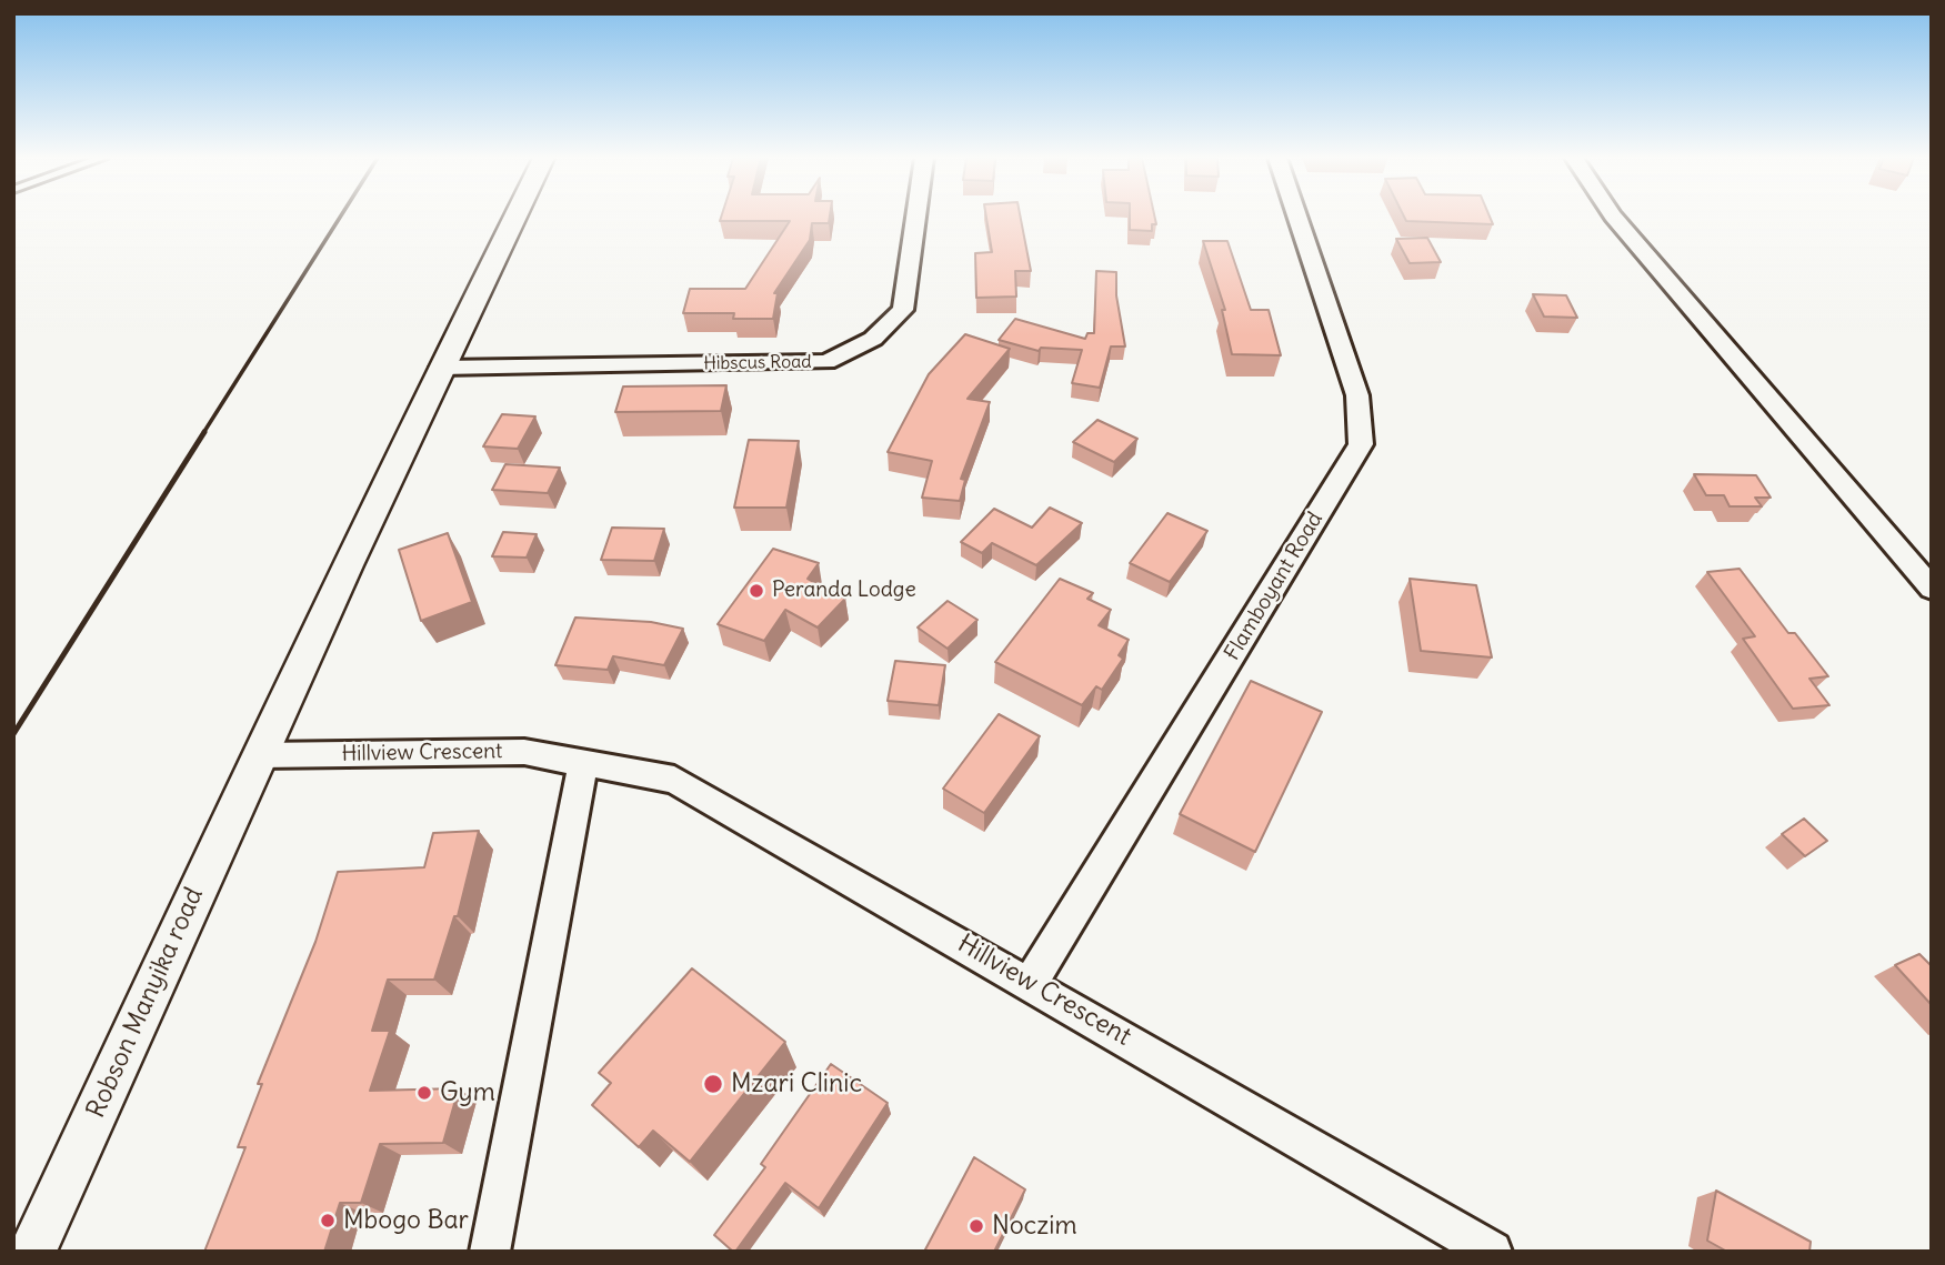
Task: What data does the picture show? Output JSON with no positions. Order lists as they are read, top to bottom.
{
  "streets": {
    "street": [
      "Hibscus Road",
      "Flamboyant Road",
      "Hillview Crescent",
      "Robson Manyika road"
    ]
  },
  "crossings": [
    ["Hibscus Road", "Robson Manyika road"],
    ["Flamboyant Road", "Hillview Crescent"],
    ["Hillview Crescent", "Robson Manyika road"]
  ],
  "places": [
    "Peranda Lodge",
    "Mzari Clinic",
    "Gym",
    "Mbogo Bar",
    "Noczim"
  ]
}
